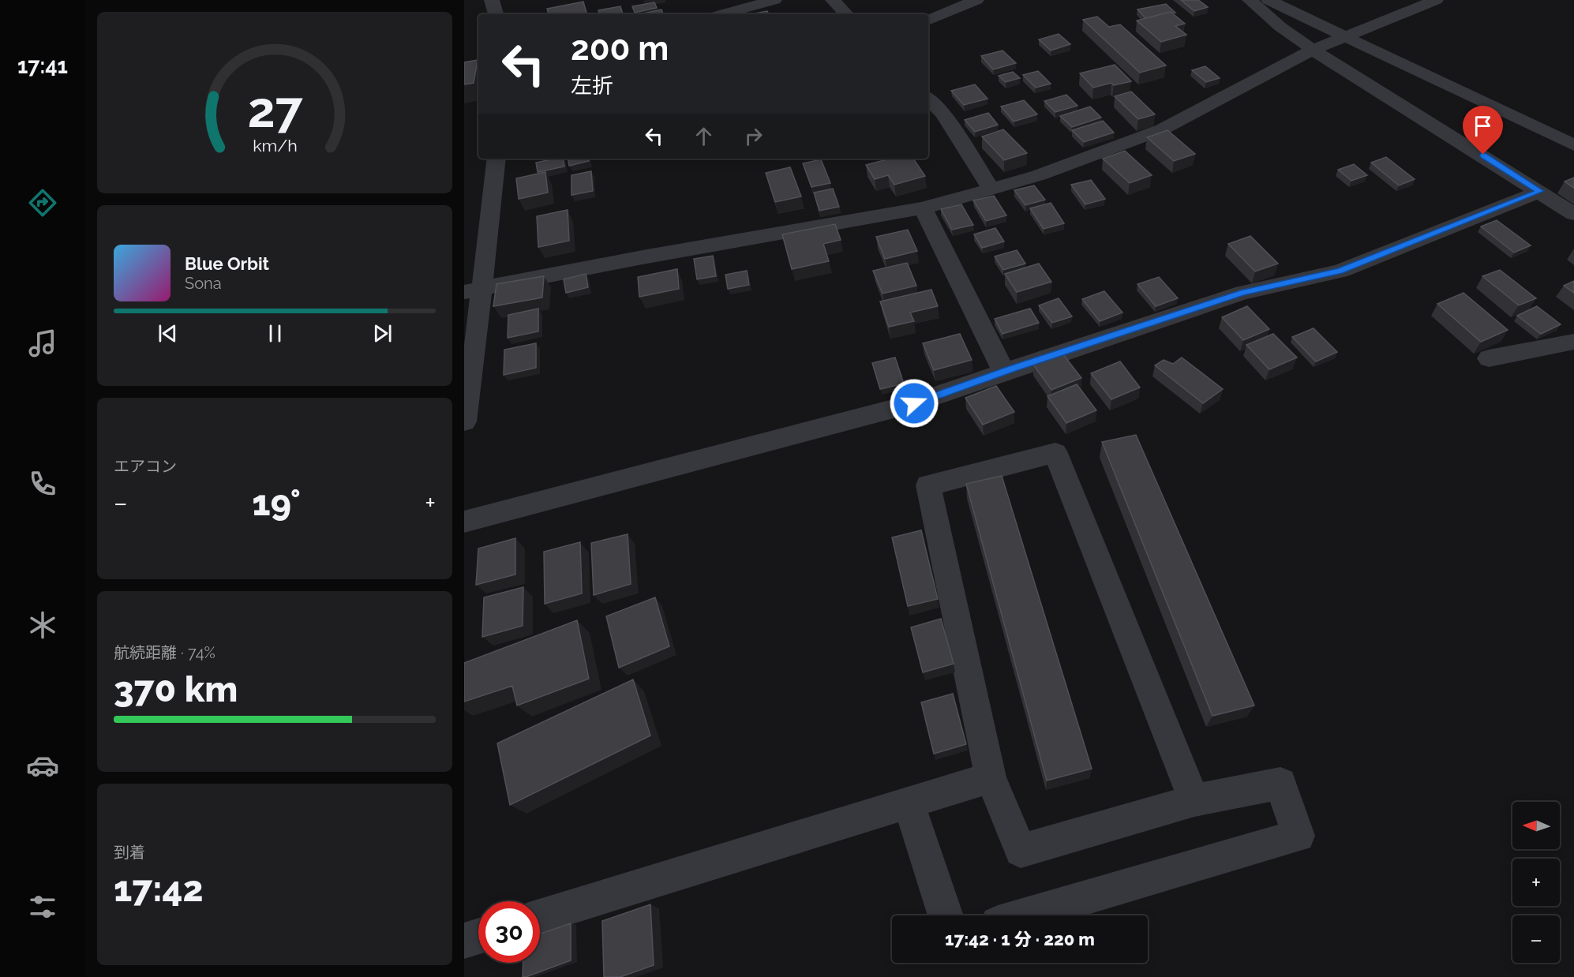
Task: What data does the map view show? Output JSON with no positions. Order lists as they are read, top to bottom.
{
  "north": "left",
  "page": {
    "tabs": "17:41",
    "turn": ["200 m", "左折"],
    "song": ["Blue Orbit", "Sona"],
    "tile": [
      "エアコン",
      ["航続距離 · 74%", "370 km"],
      ["到着", "17:42"]
    ],
    "heat": ["−", "19°", "+"],
    "map_buttons": ["+", "−"],
    "limit": "30",
    "trip": "17:42 · 1 分 · 220 m",
    "gauge": ["27", "km/h"]
  }
}
